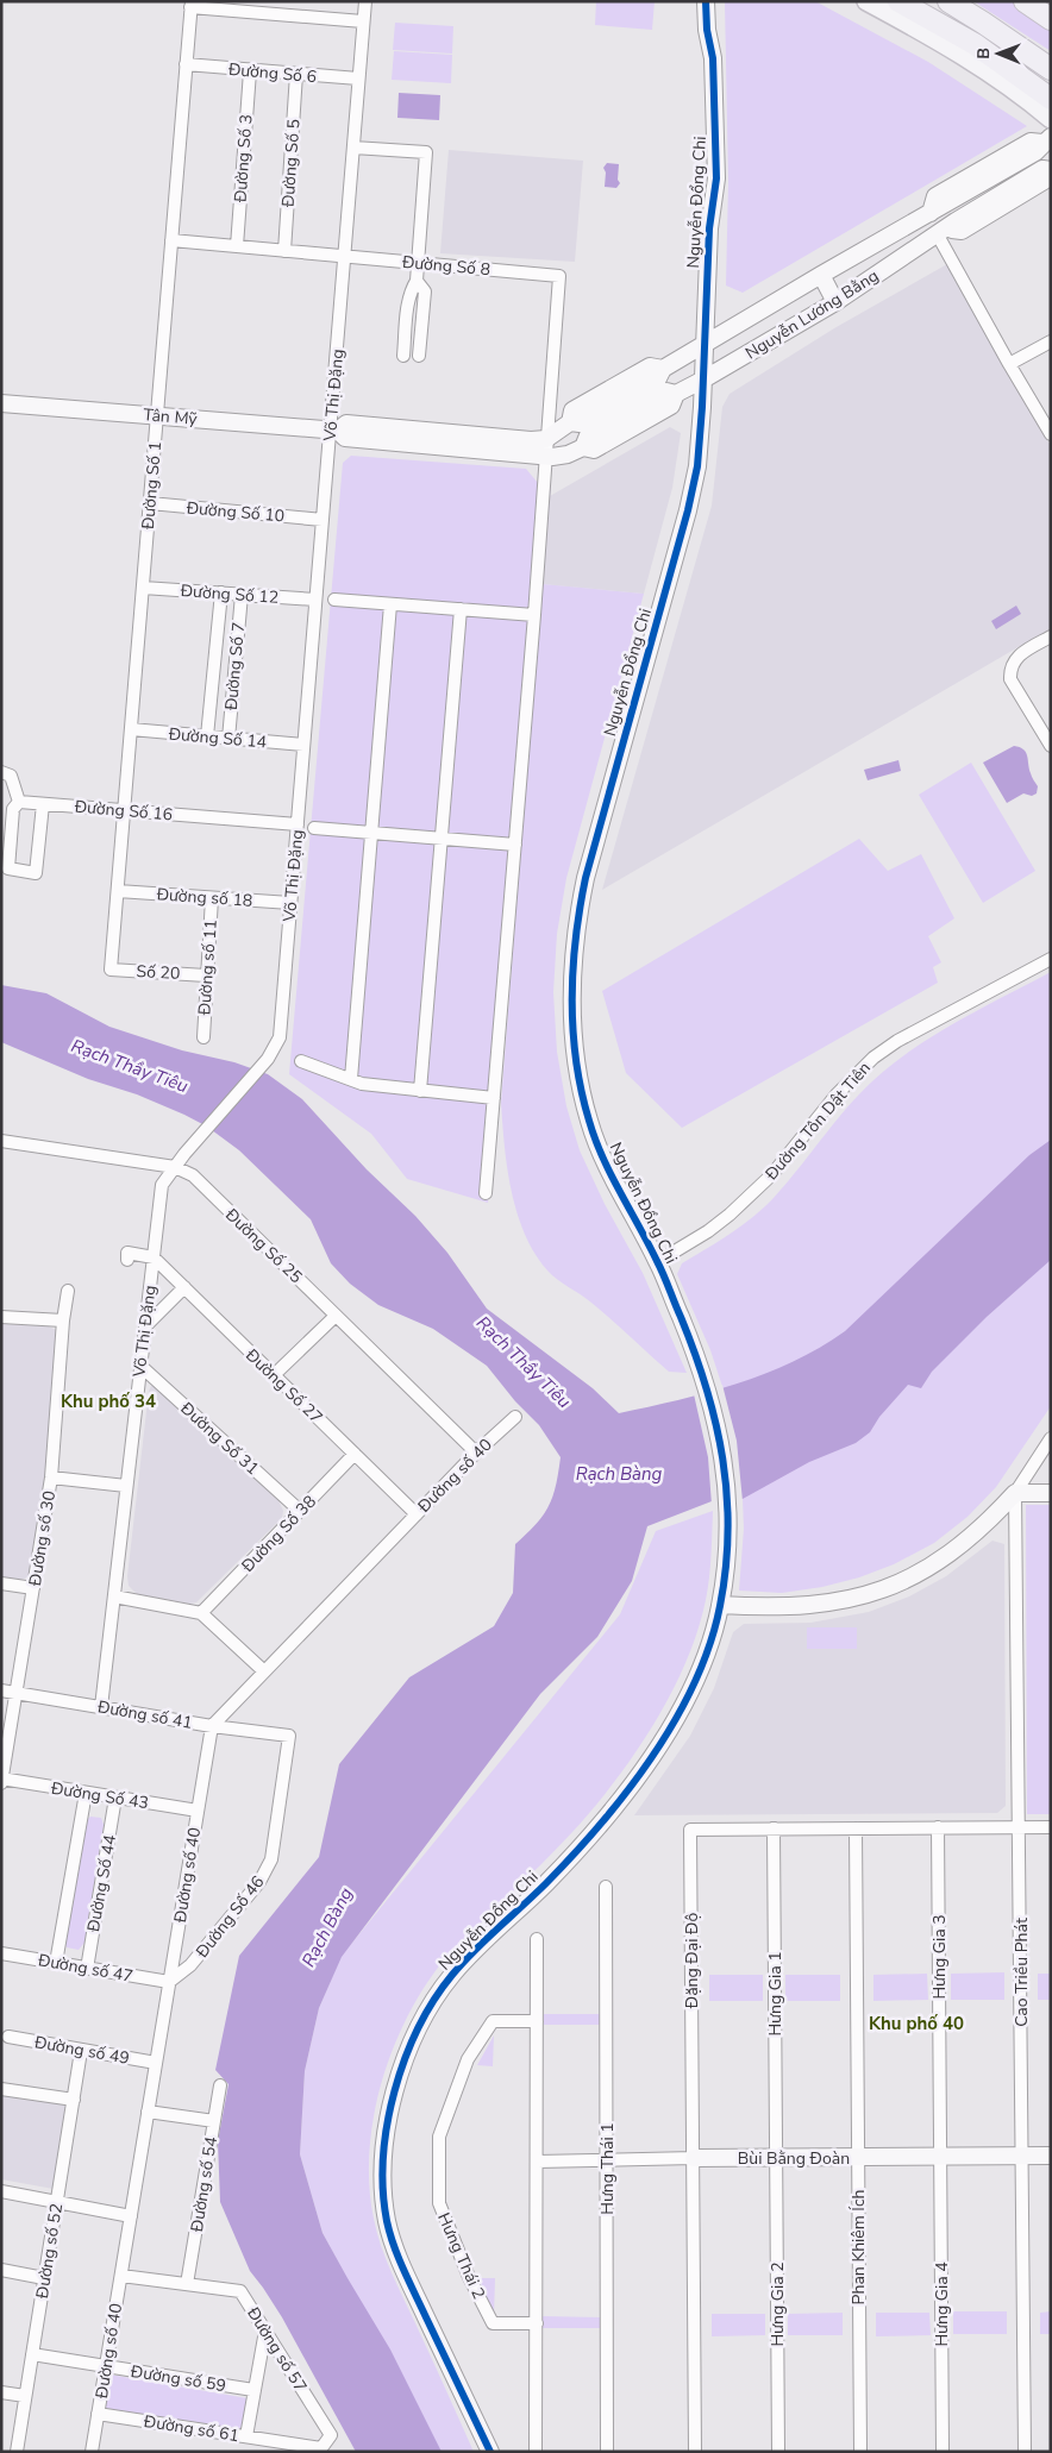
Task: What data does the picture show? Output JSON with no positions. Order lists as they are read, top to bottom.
{
  "streets": {
    "street": [
      "Đường Số 6",
      "Đường Số 3",
      "Đường Số 5",
      "Nguyễn Đổng Chi",
      "Đường Số 8",
      "Nguyễn Lương Bằng",
      "Võ Thị Đặng",
      "Tân Mỹ",
      "Đường Số 1",
      "Đường Số 10",
      "Đường Số 12",
      "Đường Số 7",
      "Đường Số 14",
      "Đường Số 16",
      "Đường số 18",
      "Đường số 11",
      "Số 20",
      "Đường Tôn Dật Tiên",
      "Đường Số 25",
      "Đường Số 27",
      "Đường Số 31",
      "Đường số 40",
      "Đường Số 38",
      "Đường số 30",
      "Đường số 41",
      "Đường Số 43",
      "Đường Số 44",
      "Đường Số 46",
      "Hưng Gia 3",
      "Đặng Đại Độ",
      "Đường số 47",
      "Cao Triều Phát",
      "Hưng Gia 1",
      "Đường số 49",
      "Bùi Bằng Đoàn",
      "Hưng Thái 1",
      "Đường số 54",
      "Phan Khiêm Ích",
      "Đường số 52",
      "Hưng Thái 2",
      "Hưng Gia 2",
      "Hưng Gia 4",
      "Đường số 57",
      "Đường số 59",
      "Đường số 61"
    ]
  },
  "crossings": [
    ["Đường Số 6", "Đường Số 3"],
    ["Đường Số 6", "Đường Số 5"],
    ["Đường Số 6", "Võ Thị Đặng"],
    ["Đường Số 6", "Đường Số 1"],
    ["Đường Số 3", "Đường Số 8"],
    ["Đường Số 5", "Đường Số 8"],
    ["Nguyễn Đổng Chi", "Nguyễn Lương Bằng"],
    ["Nguyễn Đổng Chi", "Đường Tôn Dật Tiên"],
    ["Đường Số 8", "Nguyễn Lương Bằng"],
    ["Đường Số 8", "Võ Thị Đặng"],
    ["Đường Số 8", "Tân Mỹ"],
    ["Đường Số 8", "Đường Số 1"],
    ["Nguyễn Lương Bằng", "Tân Mỹ"],
    ["Võ Thị Đặng", "Tân Mỹ"],
    ["Võ Thị Đặng", "Đường Số 10"],
    ["Võ Thị Đặng", "Đường Số 12"],
    ["Võ Thị Đặng", "Đường Số 14"],
    ["Võ Thị Đặng", "Đường Số 16"],
    ["Võ Thị Đặng", "Đường số 18"],
    ["Võ Thị Đặng", "Đường Số 25"],
    ["Võ Thị Đặng", "Đường Số 27"],
    ["Võ Thị Đặng", "Đường Số 31"],
    ["Võ Thị Đặng", "Đường số 41"],
    ["Tân Mỹ", "Đường Số 1"],
    ["Đường Số 1", "Đường Số 10"],
    ["Đường Số 1", "Đường Số 12"],
    ["Đường Số 1", "Đường Số 14"],
    ["Đường Số 1", "Đường Số 16"],
    ["Đường Số 1", "Đường số 18"],
    ["Đường Số 1", "Số 20"],
    ["Đường Số 12", "Đường Số 7"],
    ["Đường Số 7", "Đường Số 14"],
    ["Đường số 18", "Đường số 11"],
    ["Đường số 11", "Số 20"],
    ["Đường Số 25", "Đường số 40"],
    ["Đường Số 27", "Đường số 40"],
    ["Đường Số 27", "Đường Số 38"],
    ["Đường Số 31", "Đường Số 38"],
    ["Đường số 40", "Đường số 41"],
    ["Đường số 40", "Đường Số 43"],
    ["Đường số 40", "Đường Số 46"],
    ["Đường số 40", "Đường số 47"],
    ["Đường số 40", "Đường số 49"],
    ["Đường số 40", "Đường số 57"],
    ["Đường số 40", "Đường số 59"],
    ["Đường số 40", "Đường số 61"],
    ["Đường số 30", "Đường số 41"],
    ["Đường số 30", "Đường Số 43"],
    ["Đường số 41", "Đường Số 46"],
    ["Đường Số 43", "Đường Số 44"],
    ["Đường Số 44", "Đường số 47"],
    ["Đường Số 46", "Đường số 47"],
    ["Hưng Gia 3", "Đặng Đại Độ"],
    ["Hưng Gia 3", "Bùi Bằng Đoàn"],
    ["Hưng Gia 3", "Hưng Gia 4"],
    ["Đặng Đại Độ", "Cao Triều Phát"],
    ["Đặng Đại Độ", "Hưng Gia 1"],
    ["Đặng Đại Độ", "Bùi Bằng Đoàn"],
    ["Đặng Đại Độ", "Phan Khiêm Ích"],
    ["Cao Triều Phát", "Bùi Bằng Đoàn"],
    ["Hưng Gia 1", "Bùi Bằng Đoàn"],
    ["Hưng Gia 1", "Hưng Gia 2"],
    ["Đường số 49", "Đường số 52"],
    ["Bùi Bằng Đoàn", "Hưng Thái 1"],
    ["Bùi Bằng Đoàn", "Phan Khiêm Ích"],
    ["Bùi Bằng Đoàn", "Hưng Gia 2"],
    ["Bùi Bằng Đoàn", "Hưng Gia 4"],
    ["Đường số 54", "Đường số 57"],
    ["Đường số 52", "Đường số 59"],
    ["Đường số 57", "Đường số 61"]
  ],
  "districts": ["Khu phố 34", "Khu phố 40"],
  "water": ["Rạch Thầy Tiêu", "Rạch Bàng"],
  "north": "left"
}
